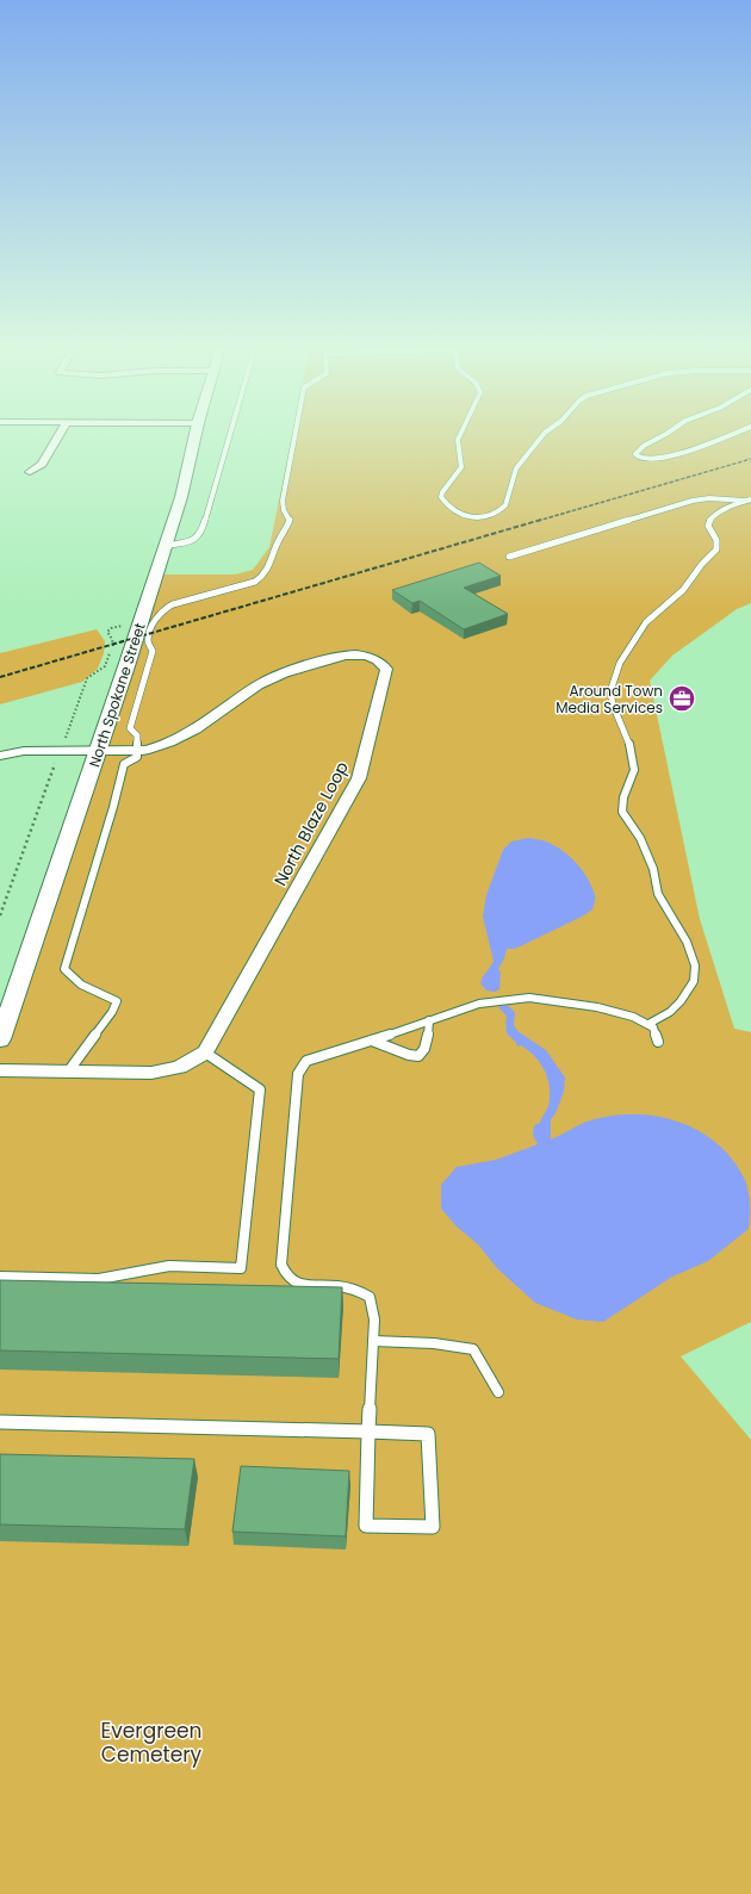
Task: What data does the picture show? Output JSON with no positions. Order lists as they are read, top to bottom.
{
  "streets": {
    "street": ["North Spokane Street", "North Blaze Loop"]
  },
  "crossings": [
    ["North Spokane Street", "North Blaze Loop"]
  ],
  "parks": ["Evergreen Cemetery"],
  "places": {
    "office": ["Around Town Media Services"]
  }
}
